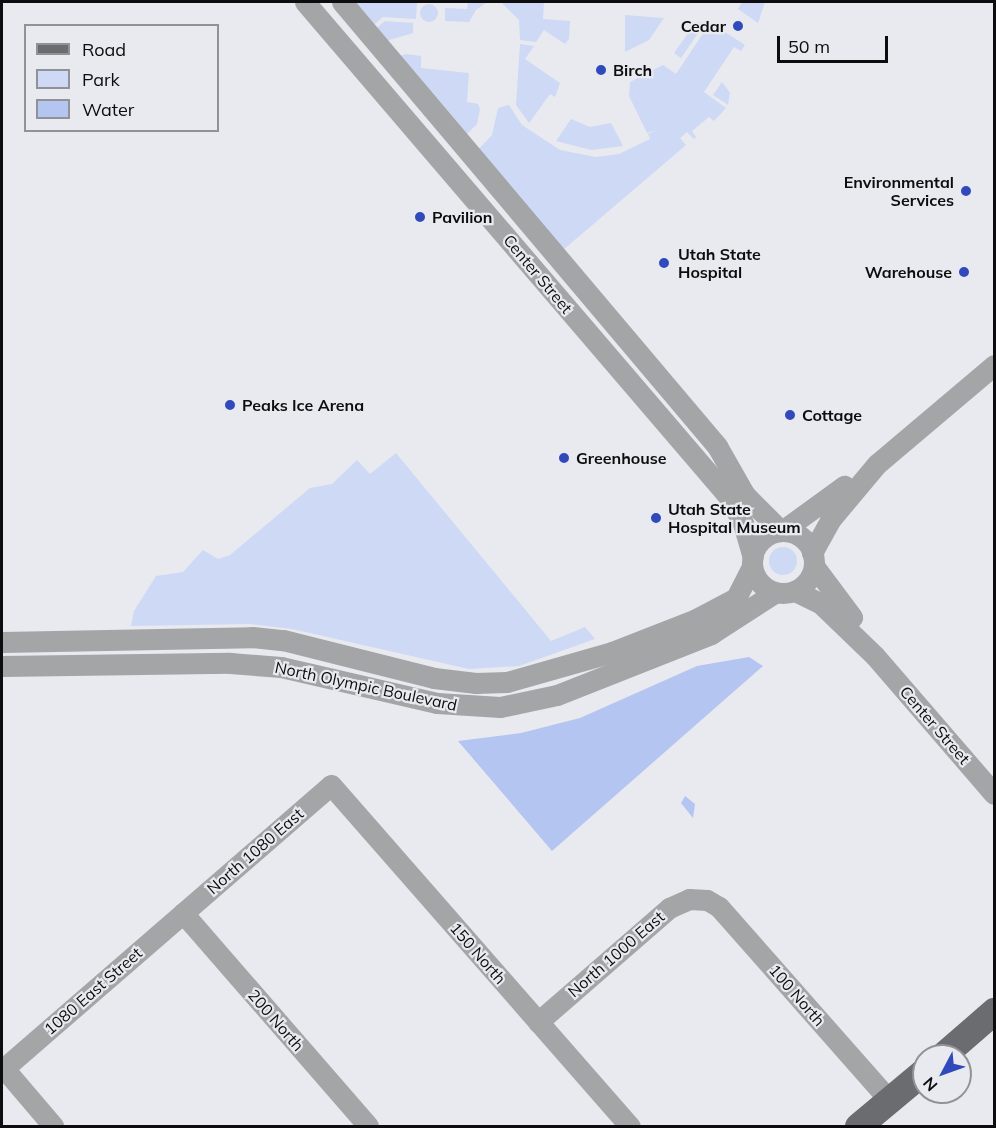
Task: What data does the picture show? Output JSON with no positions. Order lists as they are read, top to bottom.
{
  "streets": {
    "street": [
      "Center Street",
      "North Olympic Boulevard",
      "North 1080 East",
      "150 North",
      "North 1000 East",
      "1080 East Street",
      "100 North",
      "200 North"
    ]
  },
  "crossings": [
    ["Center Street", "North Olympic Boulevard"],
    ["North 1080 East", "150 North"],
    ["North 1080 East", "1080 East Street"],
    ["North 1080 East", "200 North"],
    ["150 North", "North 1000 East"],
    ["North 1000 East", "100 North"],
    ["1080 East Street", "200 North"]
  ],
  "places": [
    "Cedar",
    "Birch",
    "Environmental Services",
    "Pavilion",
    "Utah State Hospital",
    "Warehouse",
    "Peaks Ice Arena",
    "Cottage",
    "Greenhouse",
    "Utah State Hospital Museum"
  ],
  "legend": ["Road", "Park", "Water"],
  "scale_bar": "50 m",
  "north": "bottom left"
}
